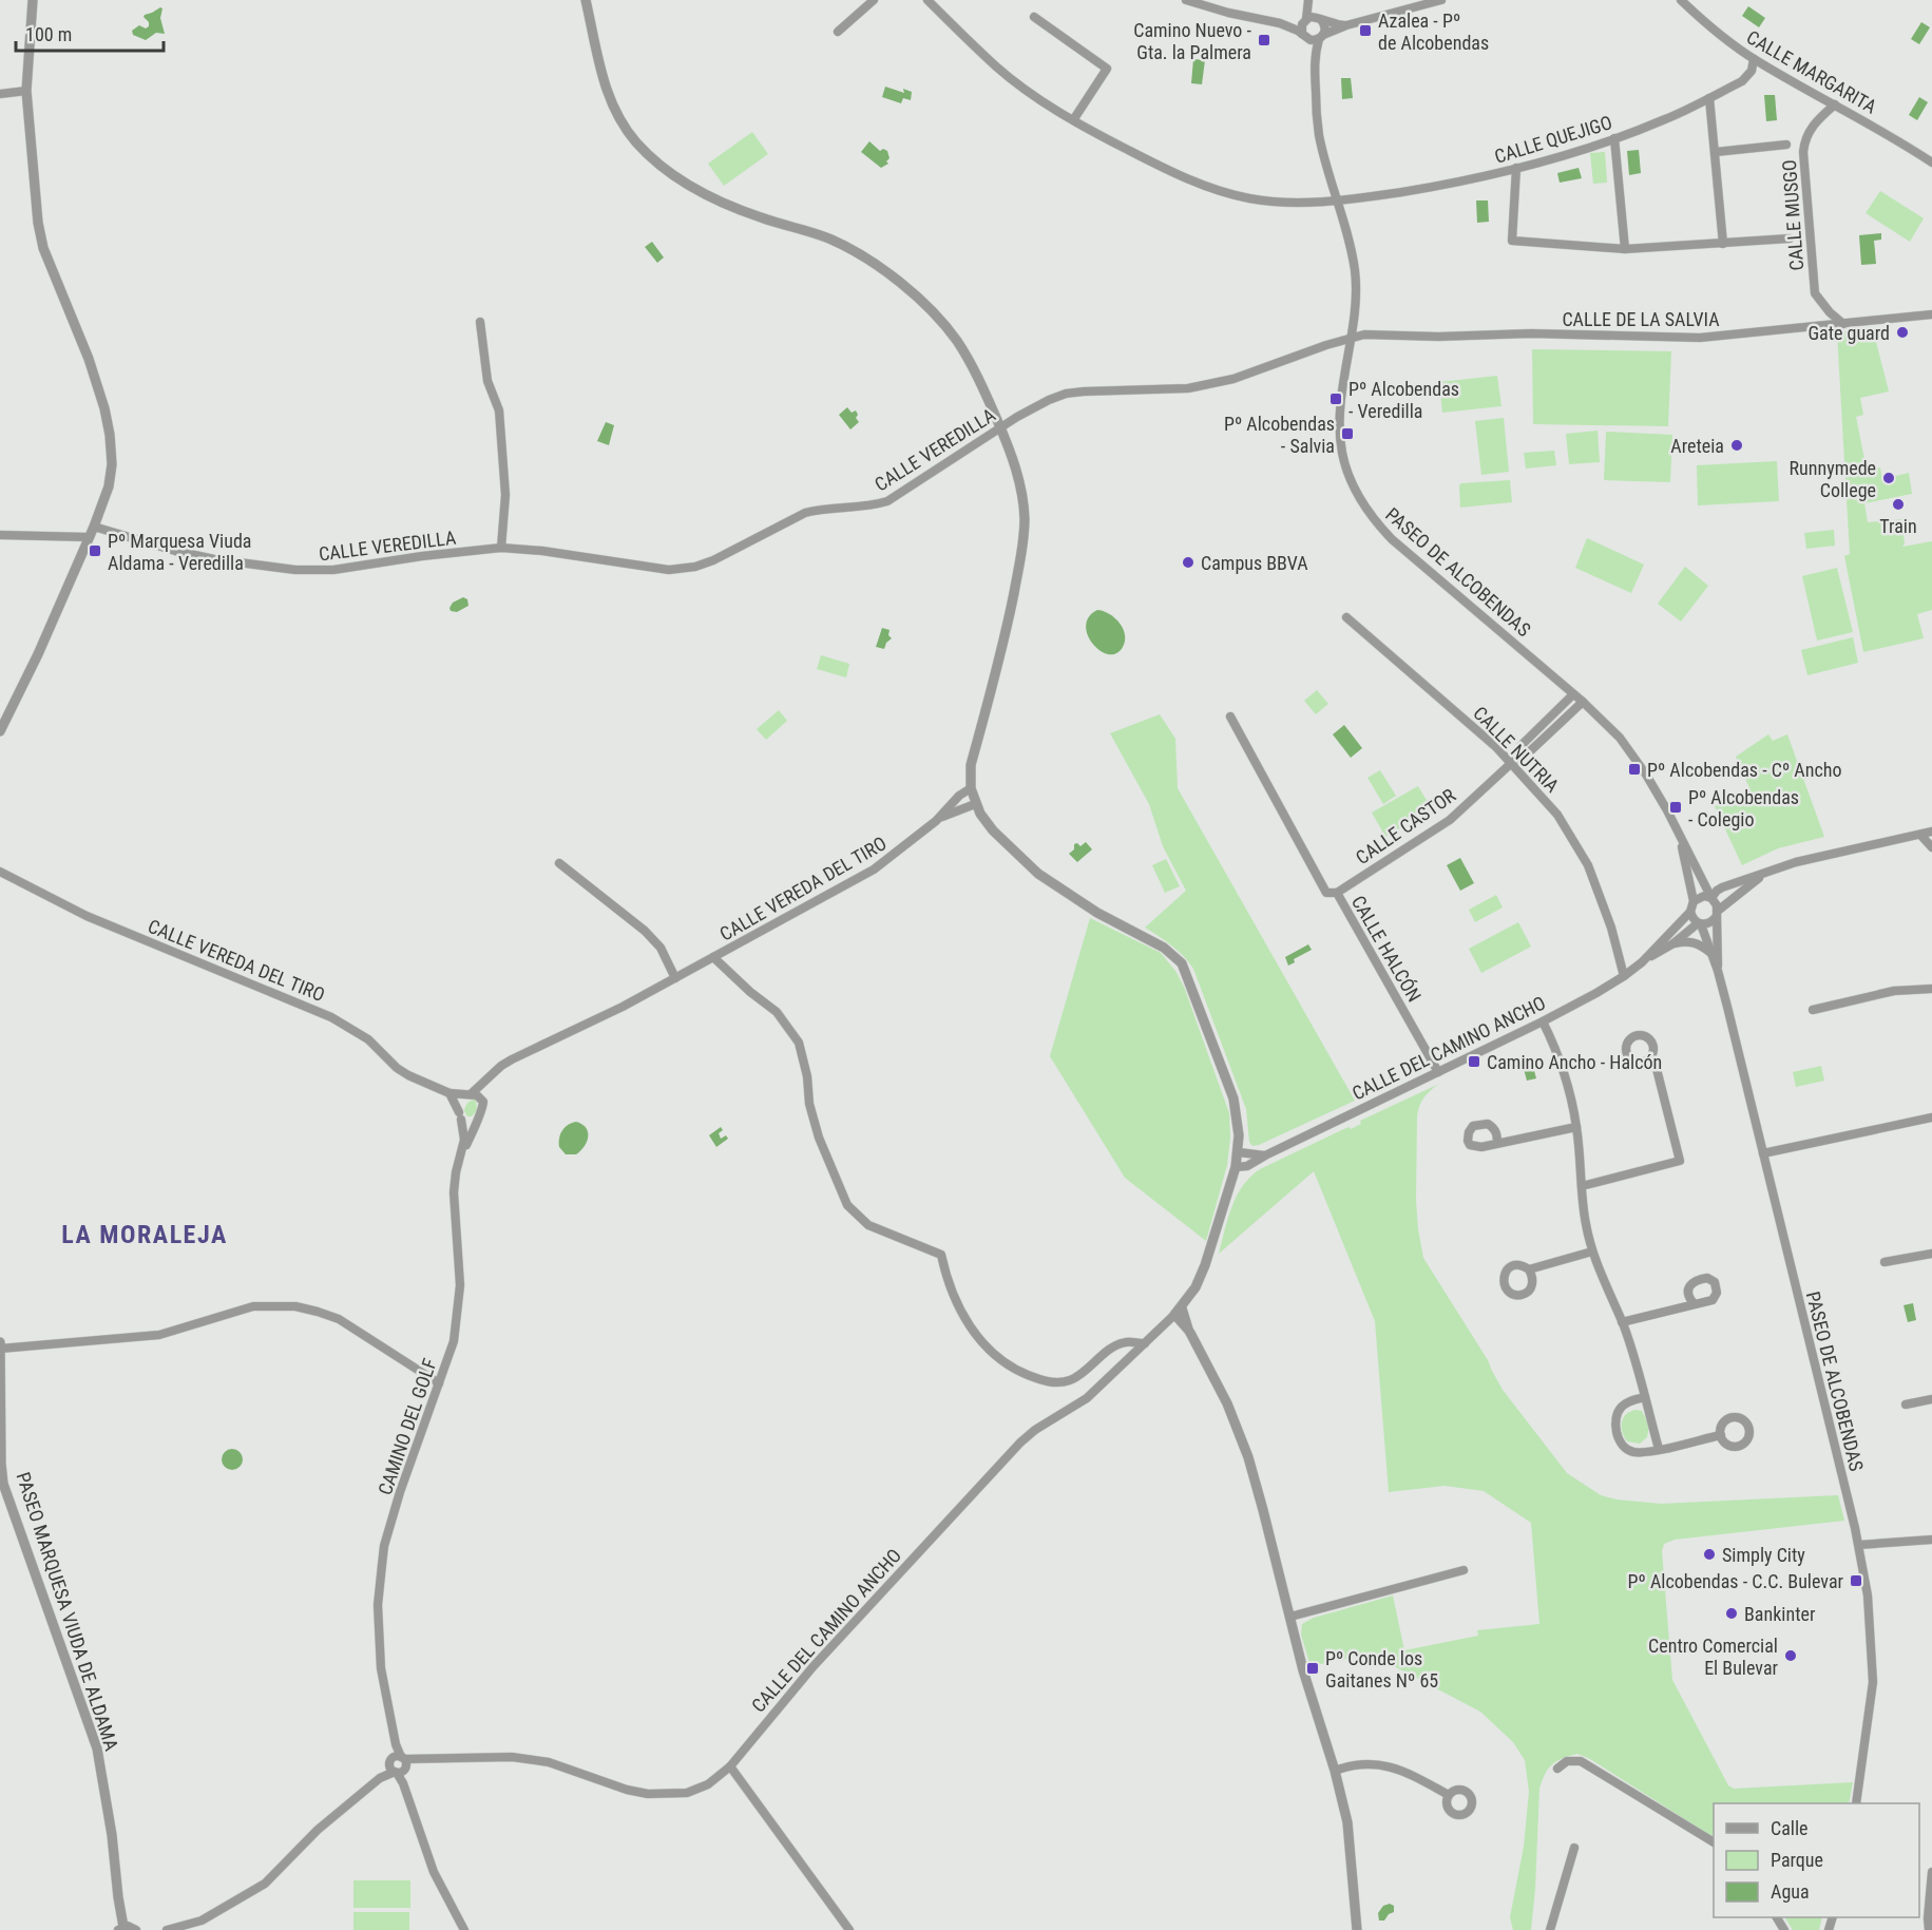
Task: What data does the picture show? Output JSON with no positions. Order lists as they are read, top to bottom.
{
  "streets": {
    "street": [
      "CALLE MARGARITA",
      "CALLE QUEJIGO",
      "CALLE MUSGO",
      "CALLE DE LA SALVIA",
      "CALLE VEREDILLA",
      "PASEO DE ALCOBENDAS",
      "CALLE NUTRIA",
      "CALLE CASTOR",
      "CALLE VEREDA DEL TIRO",
      "CALLE HALCÓN",
      "CALLE DEL CAMINO ANCHO",
      "CAMINO DEL GOLF",
      "PASEO MARQUESA VIUDA DE ALDAMA"
    ]
  },
  "crossings": [
    ["CALLE MARGARITA", "CALLE QUEJIGO"],
    ["CALLE MARGARITA", "CALLE MUSGO"],
    ["CALLE QUEJIGO", "PASEO DE ALCOBENDAS"],
    ["CALLE MUSGO", "CALLE DE LA SALVIA"],
    ["CALLE DE LA SALVIA", "CALLE VEREDILLA"],
    ["CALLE DE LA SALVIA", "PASEO DE ALCOBENDAS"],
    ["CALLE VEREDILLA", "PASEO DE ALCOBENDAS"],
    ["CALLE VEREDILLA", "CALLE DEL CAMINO ANCHO"],
    ["PASEO DE ALCOBENDAS", "CALLE CASTOR"],
    ["PASEO DE ALCOBENDAS", "CALLE DEL CAMINO ANCHO"],
    ["CALLE NUTRIA", "CALLE CASTOR"],
    ["CALLE NUTRIA", "CALLE DEL CAMINO ANCHO"],
    ["CALLE CASTOR", "CALLE HALCÓN"],
    ["CALLE VEREDA DEL TIRO", "CALLE DEL CAMINO ANCHO"],
    ["CALLE VEREDA DEL TIRO", "CAMINO DEL GOLF"],
    ["CALLE HALCÓN", "CALLE DEL CAMINO ANCHO"],
    ["CALLE DEL CAMINO ANCHO", "CAMINO DEL GOLF"]
  ],
  "districts": ["LA MORALEJA"],
  "places": {
    "transit": [
      "Azalea - Pº de Alcobendas",
      "Camino Nuevo - Gta. la Palmera",
      "Pº Alcobendas - Veredilla",
      "Pº Alcobendas - Salvia",
      "Pº Marquesa Viuda Aldama - Veredilla",
      "Pº Alcobendas - Cº Ancho",
      "Pº Alcobendas - Colegio",
      "Camino Ancho - Halcón",
      "Pº Alcobendas - C.C. Bulevar",
      "Pº Conde los Gaitanes Nº 65"
    ],
    "other": [
      "Gate guard",
      "Areteia",
      "Runnymede College",
      "Train",
      "Campus BBVA",
      "Simply City",
      "Bankinter",
      "Centro Comercial El Bulevar"
    ]
  },
  "legend": ["Calle", "Parque", "Agua"],
  "scale_bar": "100 m"
}
